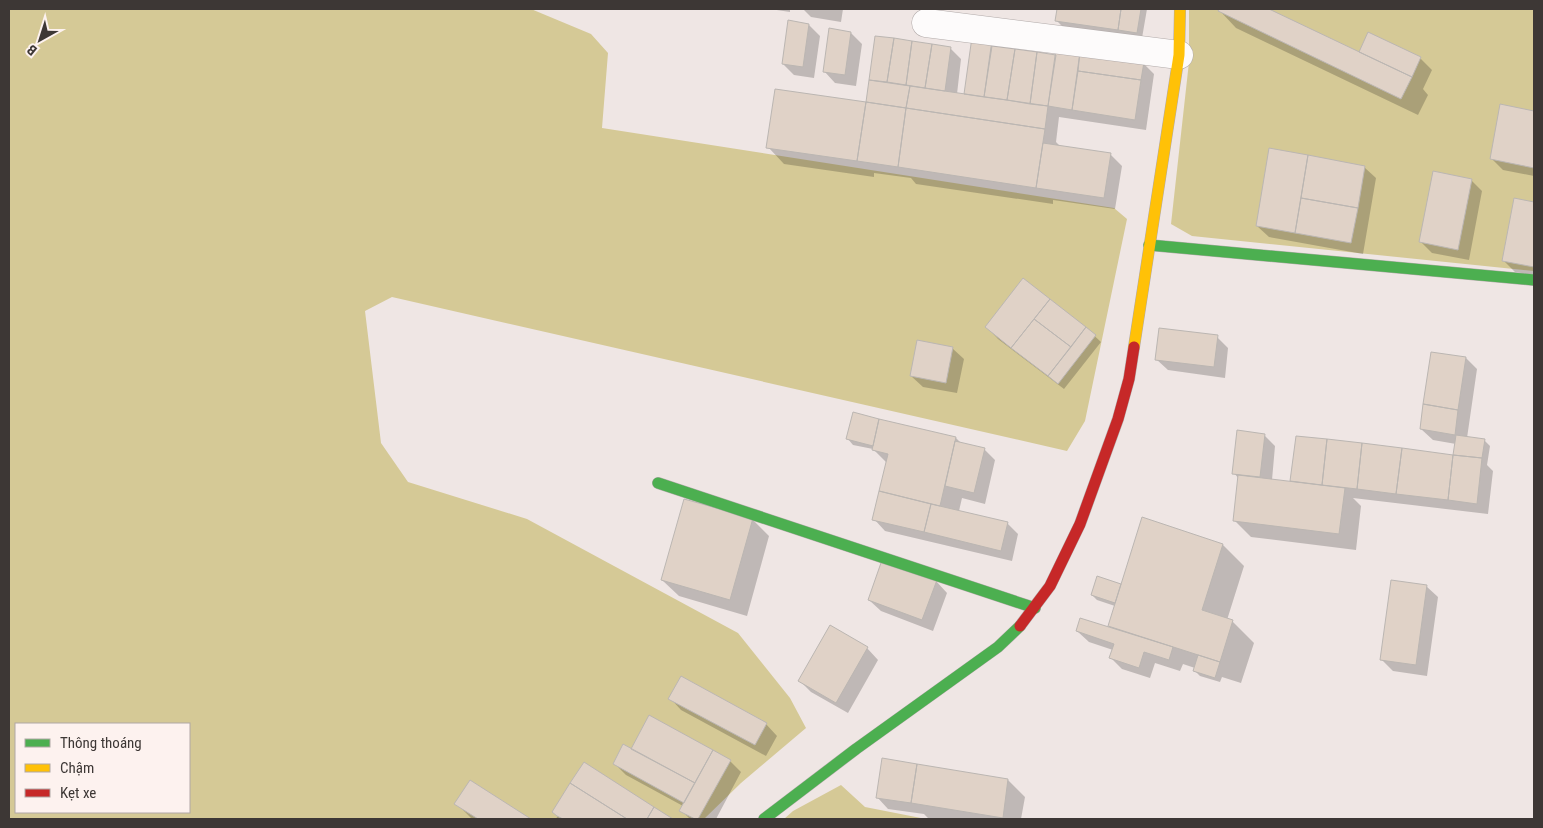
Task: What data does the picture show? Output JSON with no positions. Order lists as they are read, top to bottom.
{
  "legend": ["Thông thoáng", "Chậm", "Kẹt xe"],
  "north": "bottom left"
}
